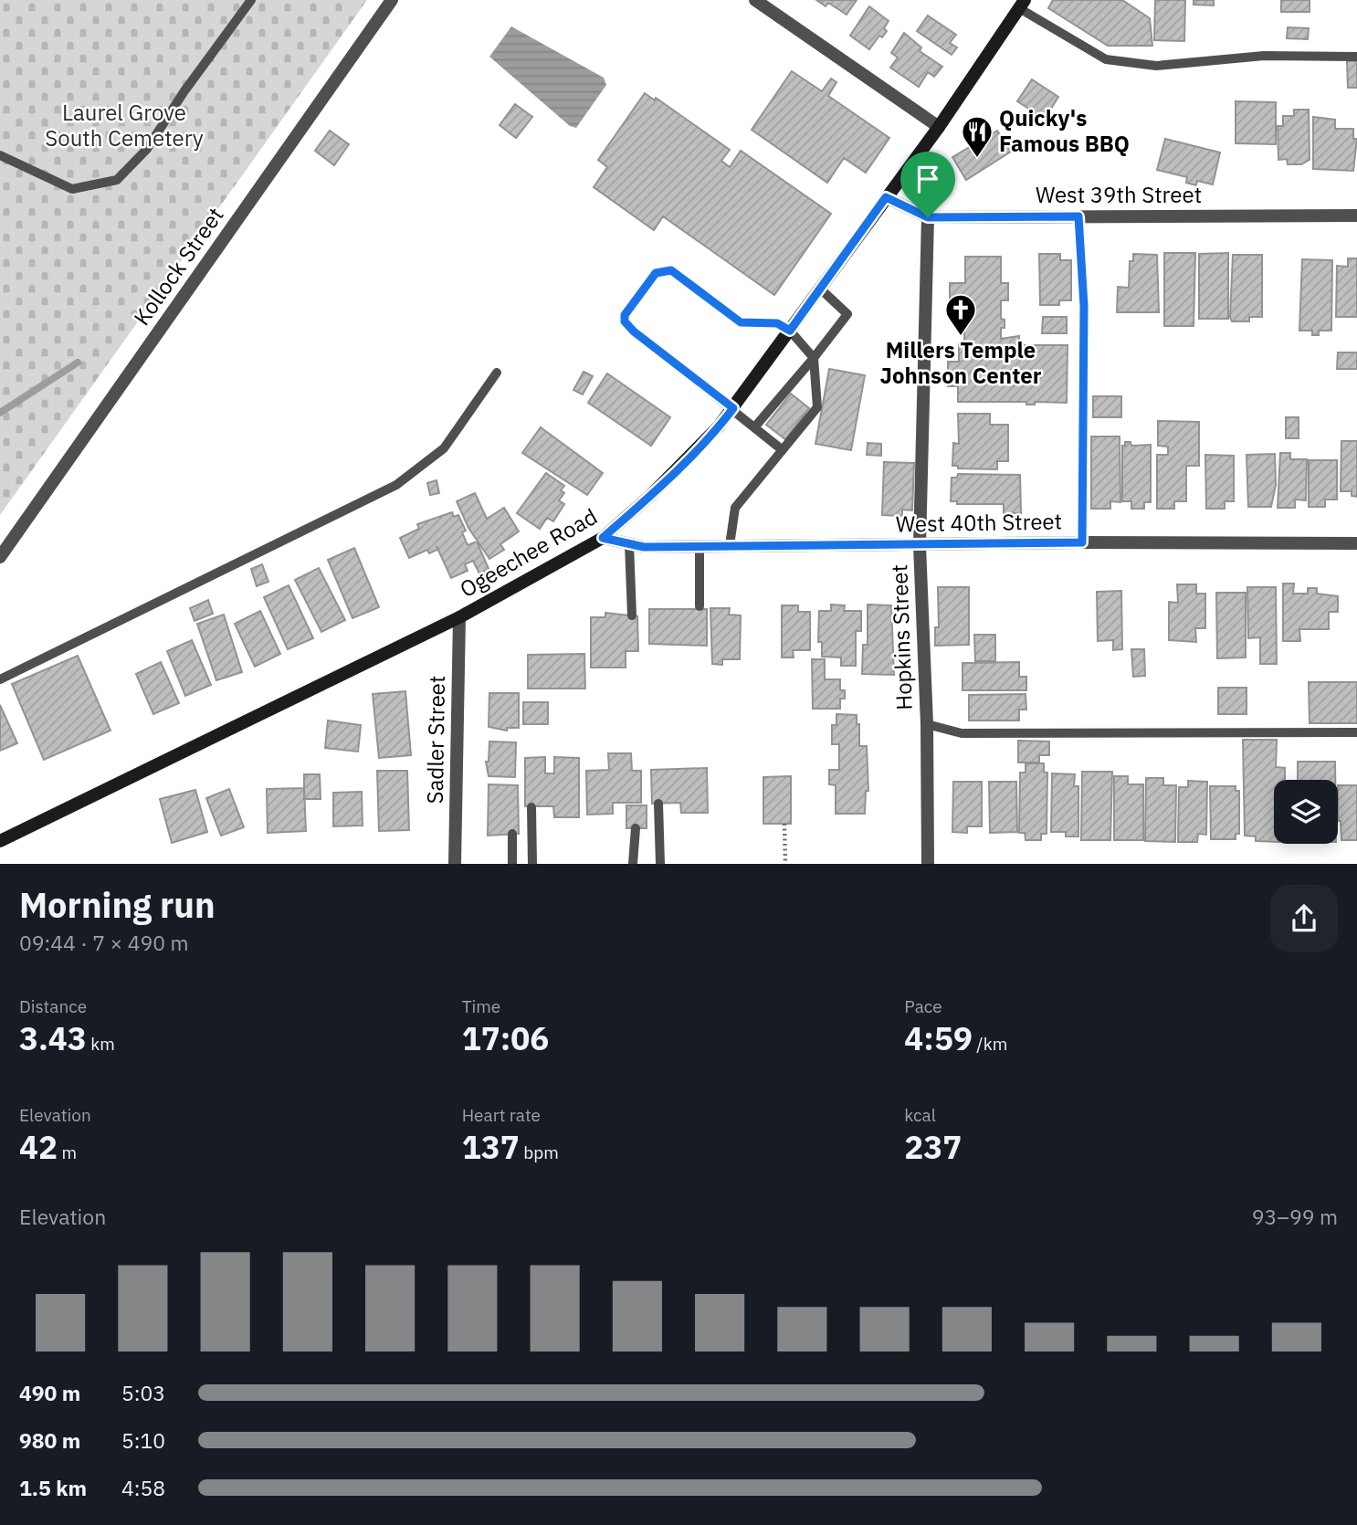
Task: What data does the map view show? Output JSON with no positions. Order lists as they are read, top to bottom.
{
  "streets": {
    "street": [
      "West 39th Street",
      "Kollock Street",
      "West 40th Street",
      "Ogeechee Road",
      "Hopkins Street",
      "Sadler Street"
    ]
  },
  "crossings": [
    ["West 39th Street", "Ogeechee Road"],
    ["West 39th Street", "Hopkins Street"],
    ["West 40th Street", "Ogeechee Road"],
    ["West 40th Street", "Hopkins Street"],
    ["Ogeechee Road", "Sadler Street"]
  ],
  "parks": ["Laurel Grove South Cemetery"],
  "places": {
    "restaurant": ["Quicky's Famous BBQ"],
    "church": ["Millers Temple Johnson Center"]
  },
  "page": {
    "heading": ["Morning run", "09:44 · 7 × 490 m"],
    "stats": [
      ["Distance", "3.43 km"],
      ["Time", "17:06"],
      ["Pace", "4:59 /km"],
      ["Elevation", "42 m"],
      ["Heart rate", "137 bpm"],
      ["kcal", "237"]
    ],
    "chart": ["Elevation", "93–99 m"],
    "list": [
      {
        "name": "490 m",
        "note": "5:03"
      },
      {
        "name": "980 m",
        "note": "5:10"
      },
      {
        "name": "1.5 km",
        "note": "4:58"
      }
    ]
  }
}
